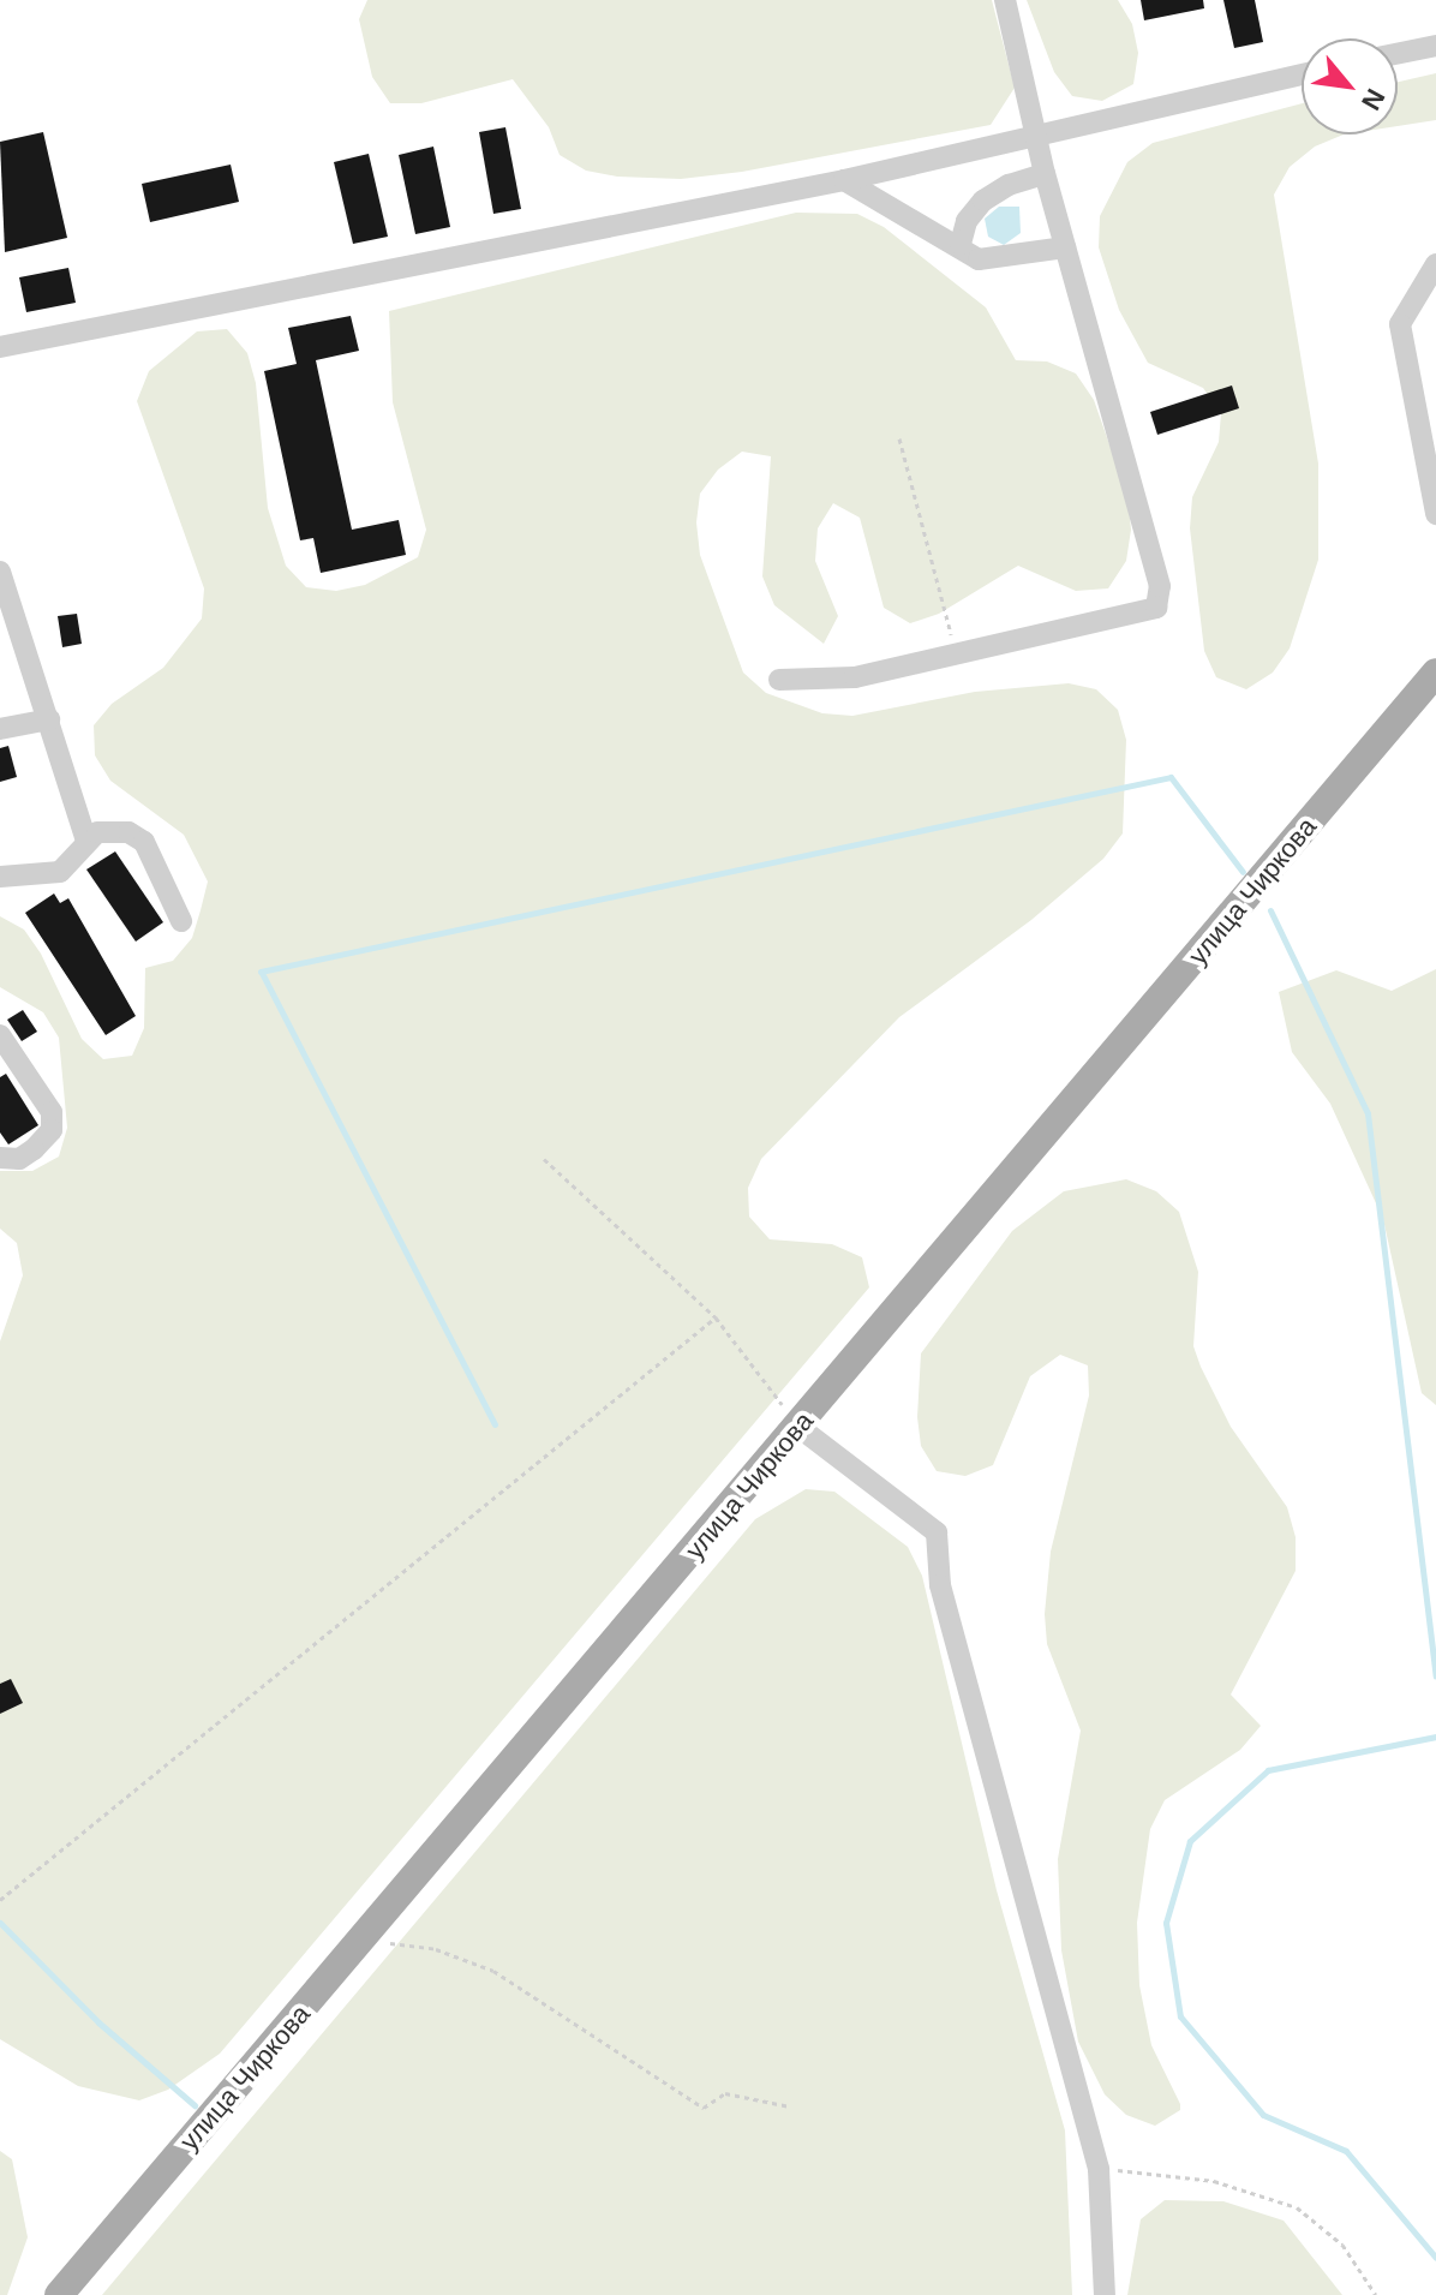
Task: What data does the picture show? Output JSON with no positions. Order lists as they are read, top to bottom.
{
  "streets": {
    "main road": ["улица Чиркова"]
  },
  "north": "bottom right"
}
